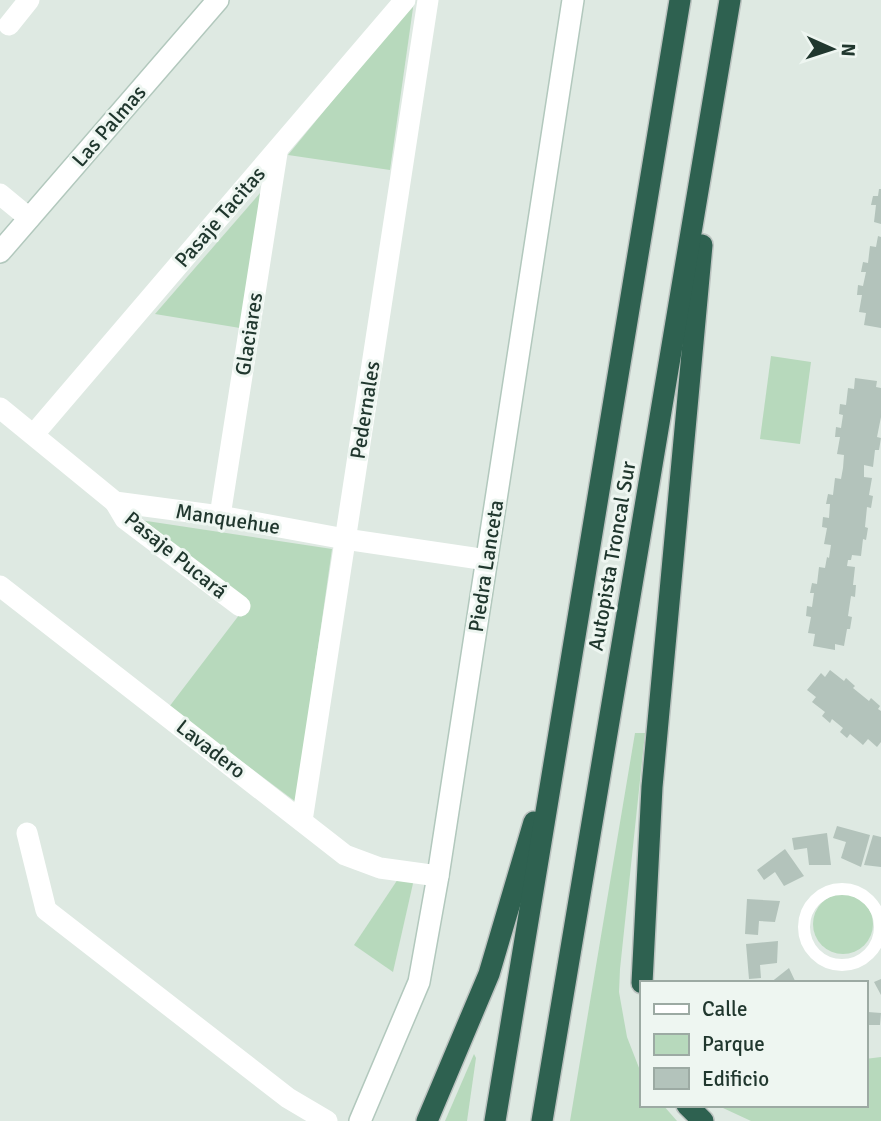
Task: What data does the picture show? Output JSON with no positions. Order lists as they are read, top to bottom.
{
  "streets": {
    "highway": ["Autopista Troncal Sur"],
    "street": [
      "Las Palmas",
      "Pasaje Tacitas",
      "Glaciares",
      "Pedernales",
      "Manquehue",
      "Pasaje Pucará",
      "Piedra Lanceta",
      "Lavadero"
    ]
  },
  "crossings": [
    ["Pasaje Tacitas", "Glaciares"],
    ["Glaciares", "Manquehue"],
    ["Pedernales", "Manquehue"],
    ["Pedernales", "Lavadero"],
    ["Manquehue", "Pasaje Pucará"],
    ["Manquehue", "Piedra Lanceta"],
    ["Piedra Lanceta", "Lavadero"]
  ],
  "legend": ["Calle", "Parque", "Edificio"],
  "north": "right"
}
